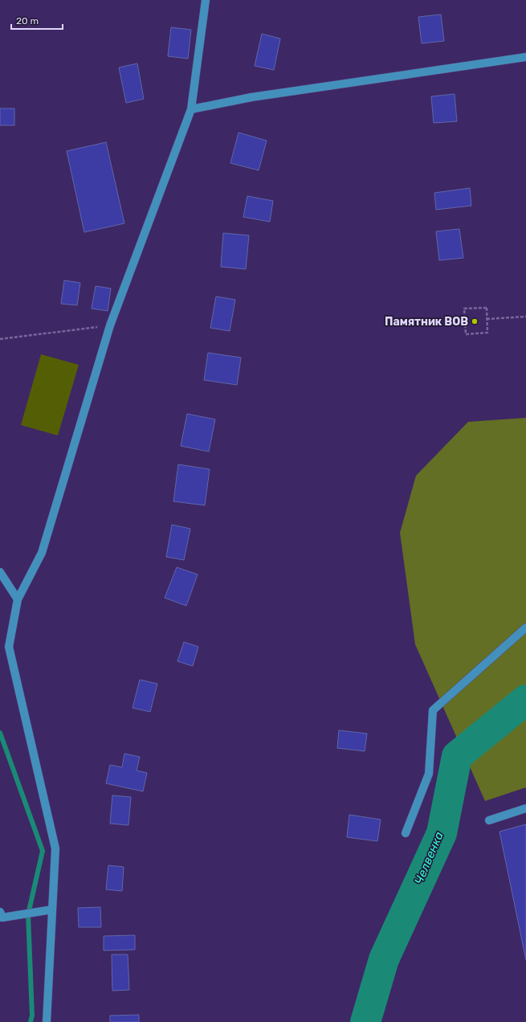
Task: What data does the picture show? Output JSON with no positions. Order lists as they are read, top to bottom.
{
  "water": ["Челвенка"],
  "places": ["Памятник ВОВ"],
  "scale_bar": "20 m"
}
